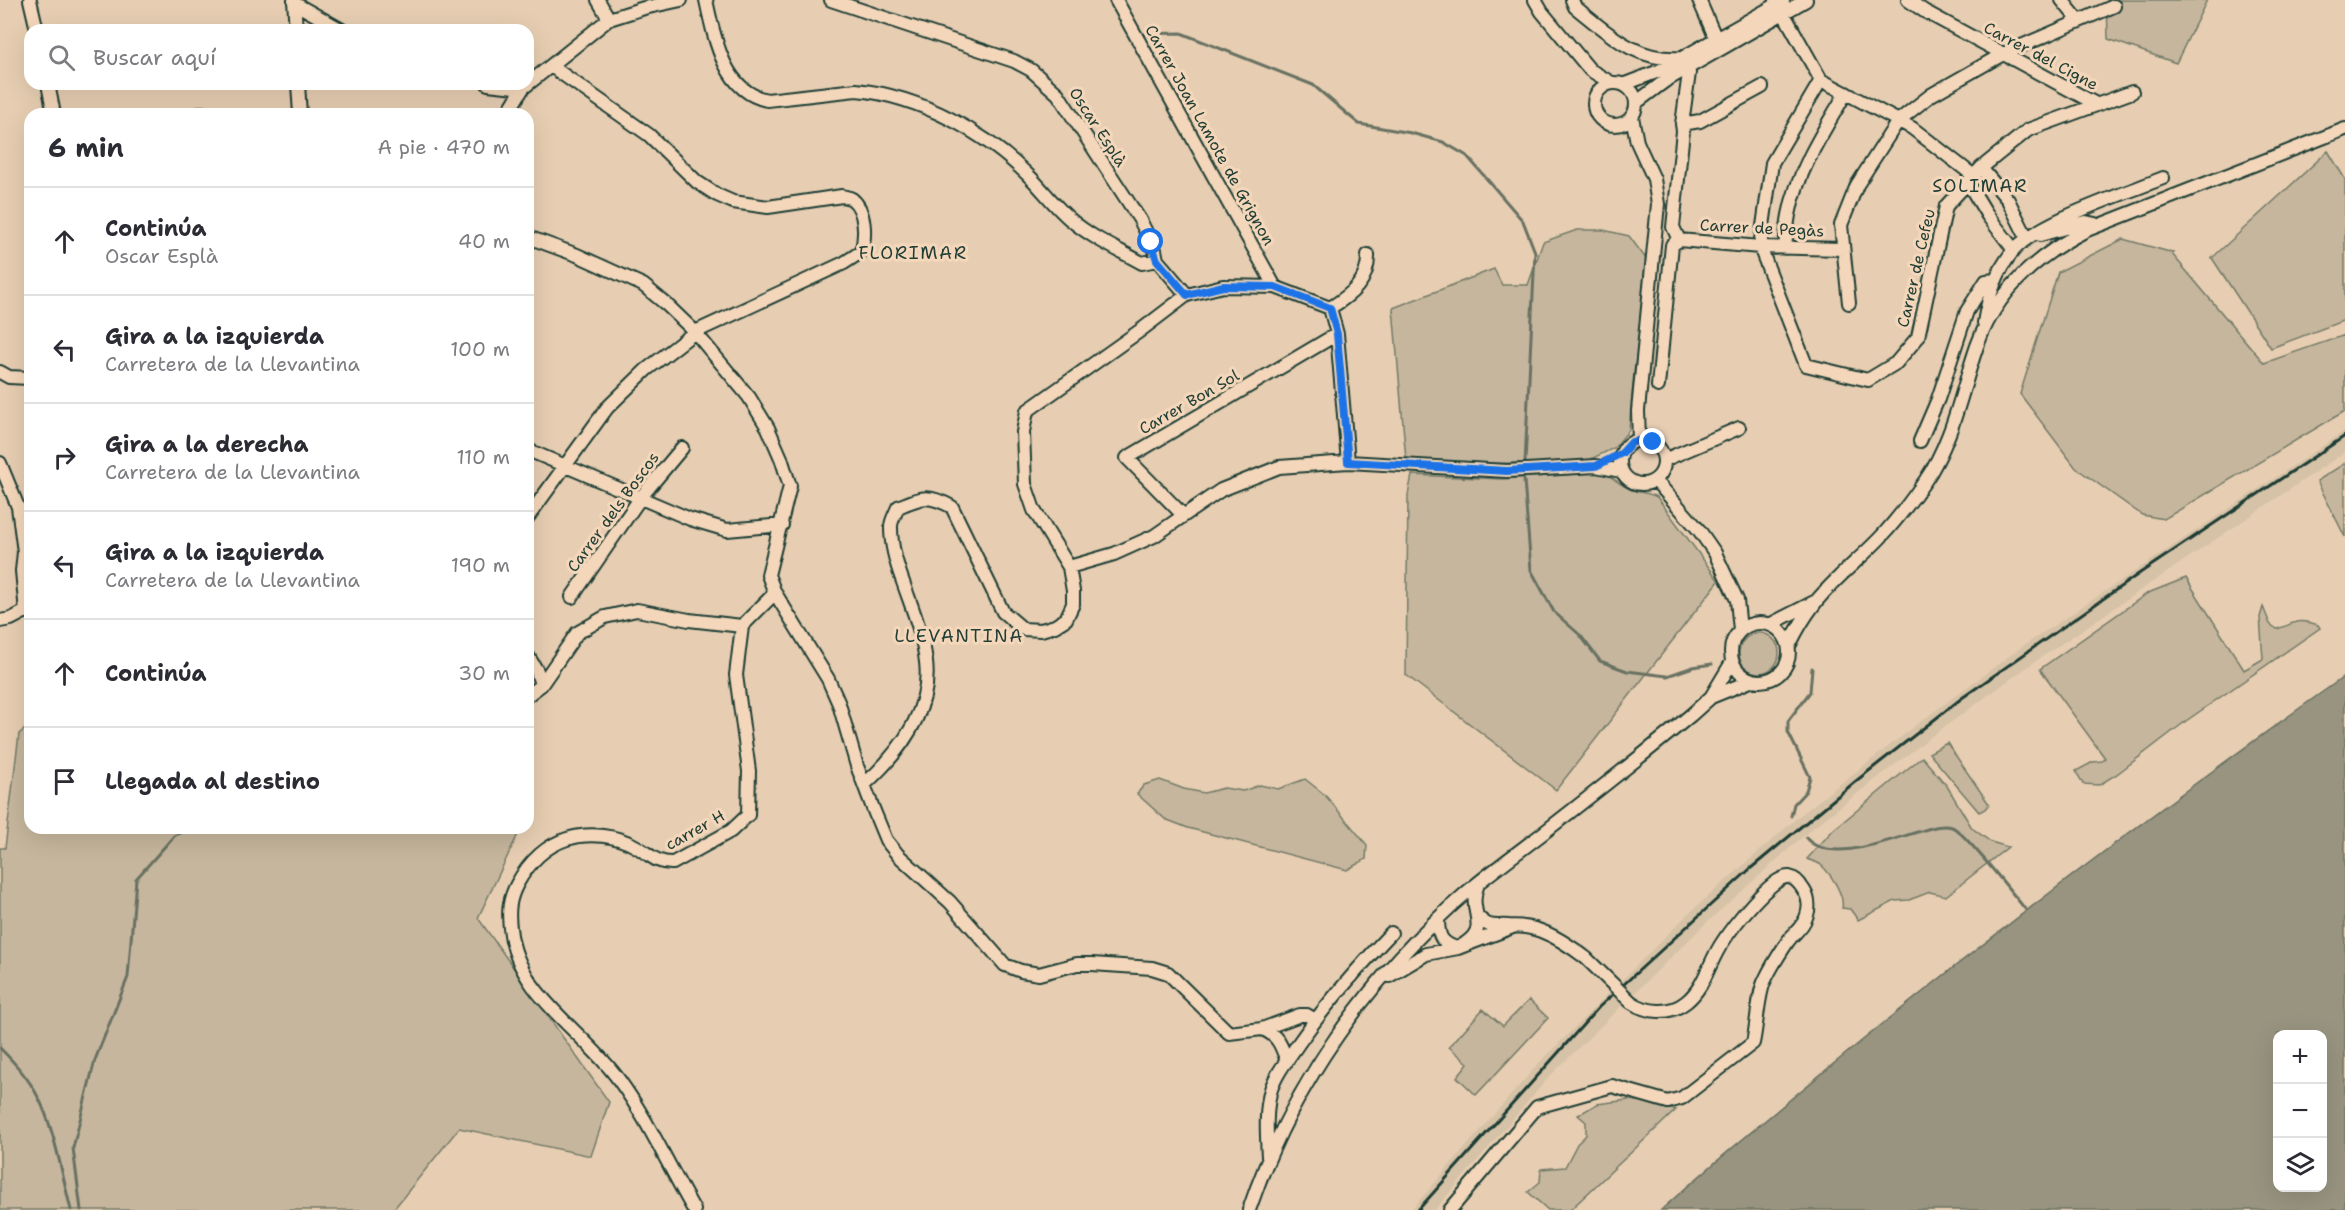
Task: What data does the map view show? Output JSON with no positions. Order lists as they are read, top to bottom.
{
  "streets": {
    "street": [
      "Carrer del Cigne",
      "Oscar Esplà",
      "Carrer Joan Lamote de Grignon",
      "Carrer de Pegàs",
      "Carrer de Cefeu",
      "Carrer Bon Sol",
      "Carrer dels Boscos",
      "carrer H"
    ]
  },
  "crossings": [
    ["Carrer del Cigne", "Carrer de Cefeu"],
    ["Carrer de Pegàs", "Carrer de Cefeu"]
  ],
  "districts": ["SOLIMAR", "FLORIMAR", "LLEVANTINA"],
  "page": {
    "search": "Buscar aquí",
    "heading": ["6 min", "A pie · 470 m"],
    "list": [
      ["Continúa", "Oscar Esplà", "40 m"],
      ["Gira a la izquierda", "Carretera de la Llevantina", "100 m"],
      ["Gira a la derecha", "Carretera de la Llevantina", "110 m"],
      ["Gira a la izquierda", "Carretera de la Llevantina", "190 m"],
      ["Continúa", "30 m"],
      "Llegada al destino"
    ],
    "map_buttons": ["+", "−"]
  }
}
